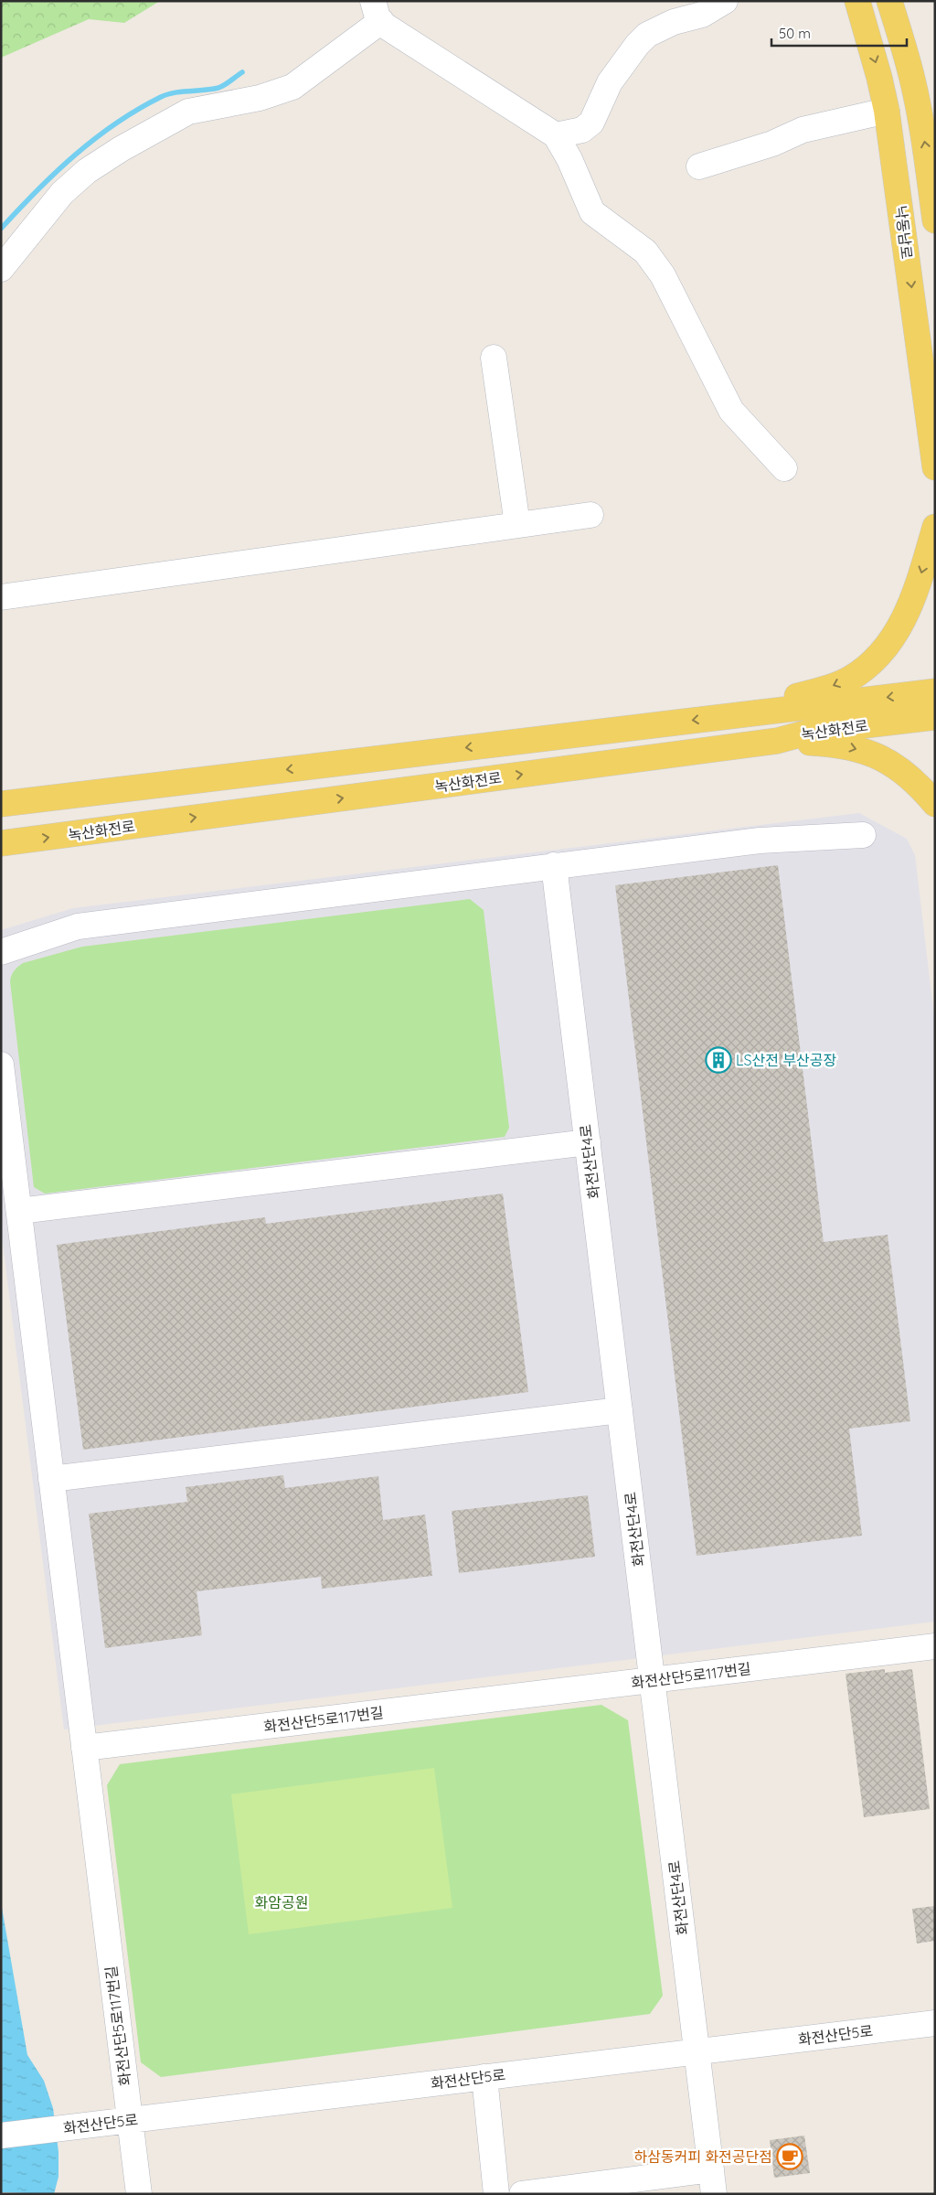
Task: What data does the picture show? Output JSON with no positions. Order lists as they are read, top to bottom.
{
  "streets": {
    "main road": ["낙동남로", "녹산화전로"],
    "street": ["화전산단4로", "화전산단5로117번길", "화전산단5로"]
  },
  "crossings": [
    ["화전산단4로", "화전산단5로117번길"],
    ["화전산단4로", "화전산단5로"],
    ["화전산단5로117번길", "화전산단5로"]
  ],
  "parks": ["화암공원"],
  "places": {
    "building": ["LS산전 부산공장"],
    "cafe": ["하삼동커피 화전공단점"]
  },
  "scale_bar": "50 m"
}
